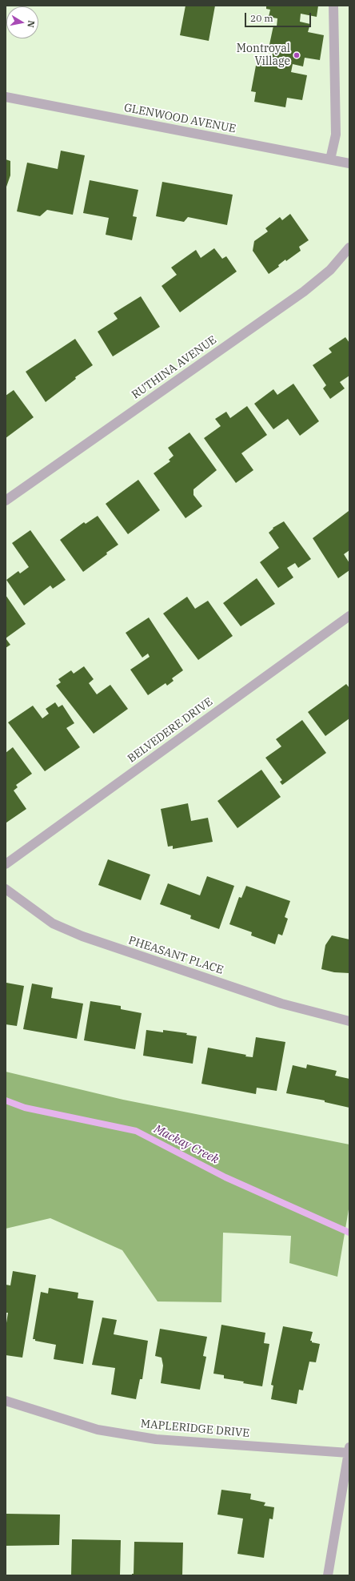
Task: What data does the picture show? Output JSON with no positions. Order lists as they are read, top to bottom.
{
  "streets": {
    "street": [
      "GLENWOOD AVENUE",
      "RUTHINA AVENUE",
      "BELVEDERE DRIVE",
      "PHEASANT PLACE",
      "MAPLERIDGE DRIVE"
    ]
  },
  "water": ["Mackay Creek"],
  "places": ["Montroyal Village"],
  "scale_bar": "20 m",
  "north": "right"
}
